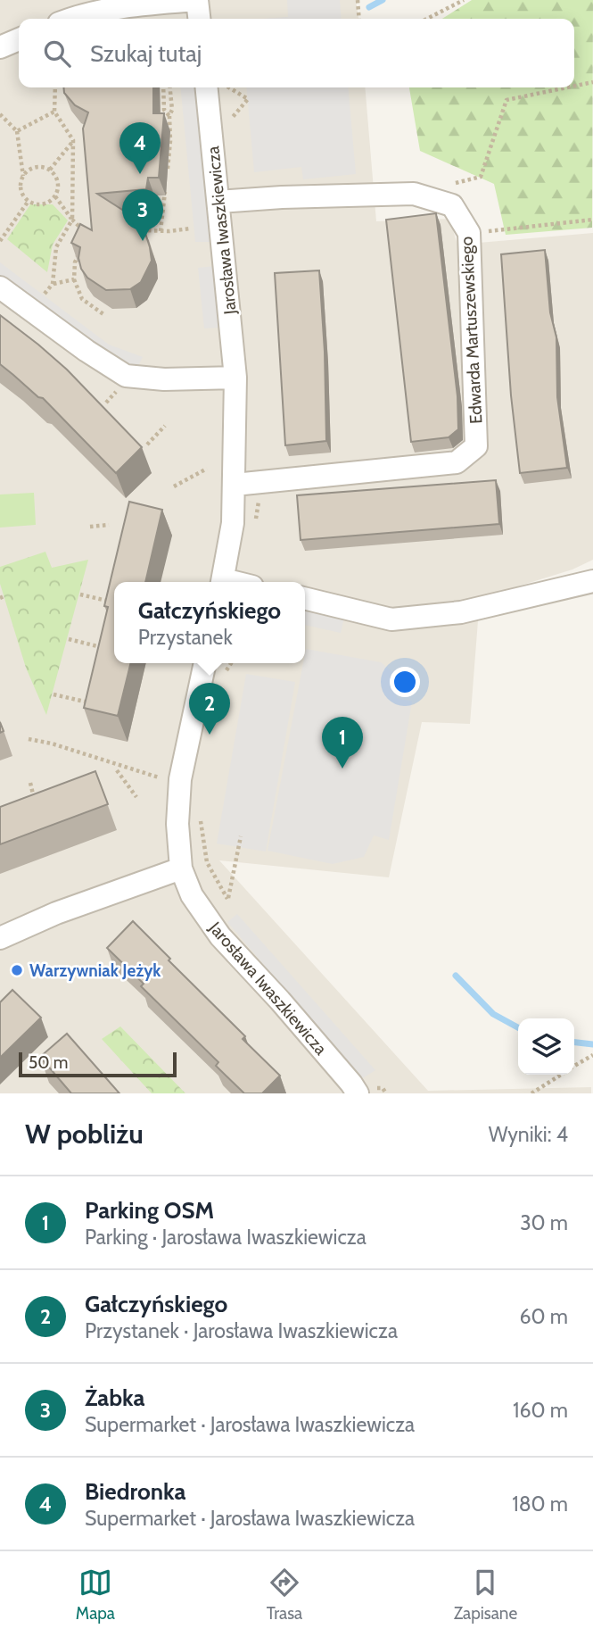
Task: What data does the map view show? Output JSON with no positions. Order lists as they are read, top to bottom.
{
  "streets": {
    "street": ["Jarosława Iwaszkiewicza", "Edwarda Martuszewskiego"]
  },
  "crossings": [
    ["Jarosława Iwaszkiewicza", "Edwarda Martuszewskiego"]
  ],
  "places": ["Warzywniak Jeżyk"],
  "scale_bar": "50 m",
  "page": {
    "search": "Szukaj tutaj",
    "pins": [
      "4",
      "3",
      "2",
      "1"
    ],
    "popup": ["Gałczyńskiego", "Przystanek"],
    "scale": "50 m",
    "heading": ["W pobliżu", "Wyniki: 4"],
    "list": [
      {
        "mark": "1",
        "name": "Parking OSM",
        "note": "Parking · Jarosława Iwaszkiewicza",
        "value": "30 m"
      },
      {
        "mark": "2",
        "name": "Gałczyńskiego",
        "note": "Przystanek · Jarosława Iwaszkiewicza",
        "value": "60 m"
      },
      {
        "mark": "3",
        "name": "Żabka",
        "note": "Supermarket · Jarosława Iwaszkiewicza",
        "value": "160 m"
      },
      {
        "mark": "4",
        "name": "Biedronka",
        "note": "Supermarket · Jarosława Iwaszkiewicza",
        "value": "180 m"
      }
    ],
    "nav": ["Mapa", "Trasa", "Zapisane"]
  }
}
